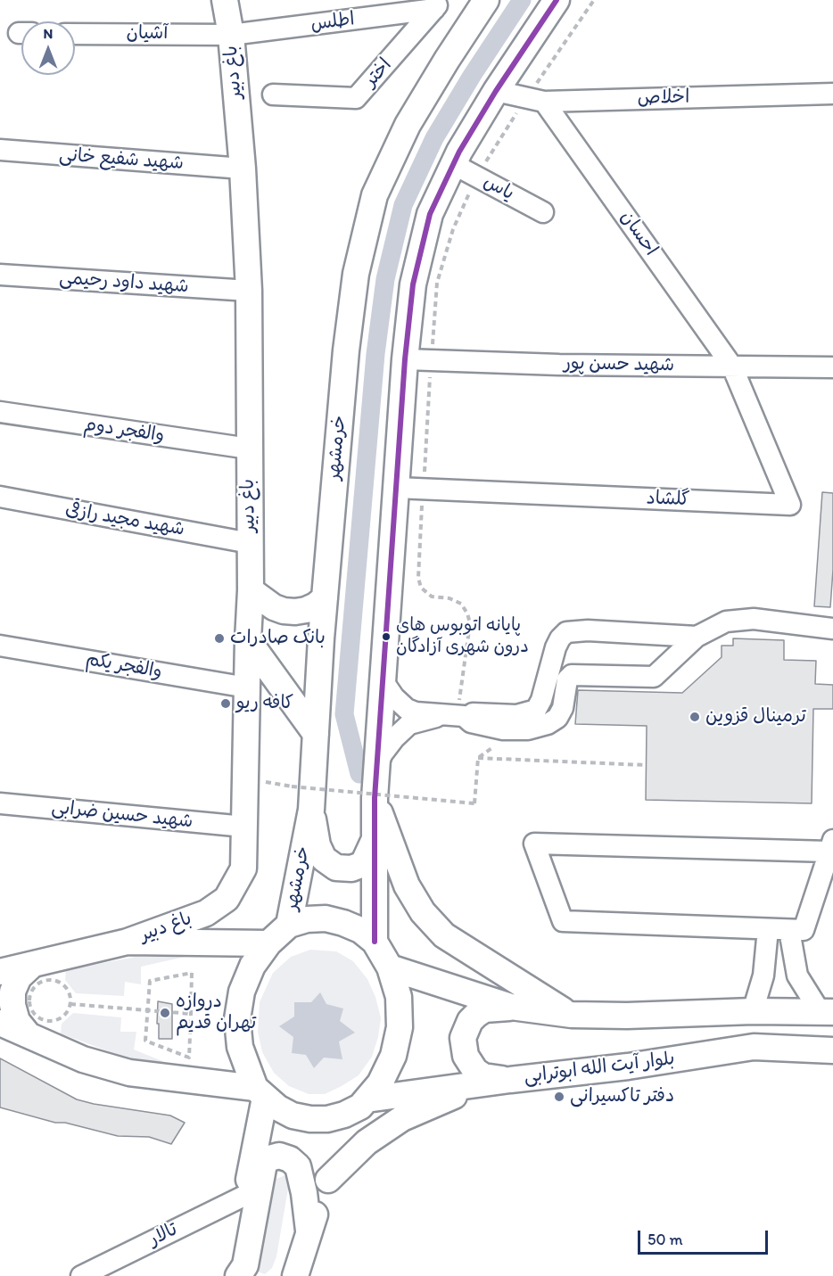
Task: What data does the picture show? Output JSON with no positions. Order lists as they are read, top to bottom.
{
  "streets": {
    "main road": ["باغ دبیر", "خرمشهر", "بلوار آیت الله ابوترابی"],
    "street": [
      "اطلس",
      "آشیان",
      "اختر",
      "اخلاص",
      "شهید شفیع خانی",
      "یاس",
      "احسان",
      "شهید داود رحیمی",
      "شهید حسن پور",
      "والفجر دوم",
      "گلشاد",
      "شهید مجید رازقی",
      "والفجر یکم",
      "شهید حسین ضرابی",
      "تالار"
    ]
  },
  "crossings": [
    ["اطلس", "آشیان"],
    ["اطلس", "باغ دبیر"],
    ["اطلس", "اختر"],
    ["آشیان", "باغ دبیر"],
    ["باغ دبیر", "شهید شفیع خانی"],
    ["باغ دبیر", "شهید داود رحیمی"],
    ["باغ دبیر", "والفجر دوم"],
    ["باغ دبیر", "شهید مجید رازقی"],
    ["باغ دبیر", "والفجر یکم"],
    ["باغ دبیر", "شهید حسین ضرابی"],
    ["اخلاص", "احسان"],
    ["احسان", "شهید حسن پور"],
    ["احسان", "گلشاد"],
    ["شهید حسن پور", "گلشاد"],
    ["خرمشهر", "بلوار آیت الله ابوترابی"]
  ],
  "places": [
    "پایانه اتوبوس های درون شهری آزادگان",
    "بانک صادرات",
    "کافه ریو",
    "ترمینال قزوین",
    "دروازه تهران قدیم",
    "دفتر تاکسیرانی"
  ],
  "scale_bar": "50 m",
  "north": "top"
}
